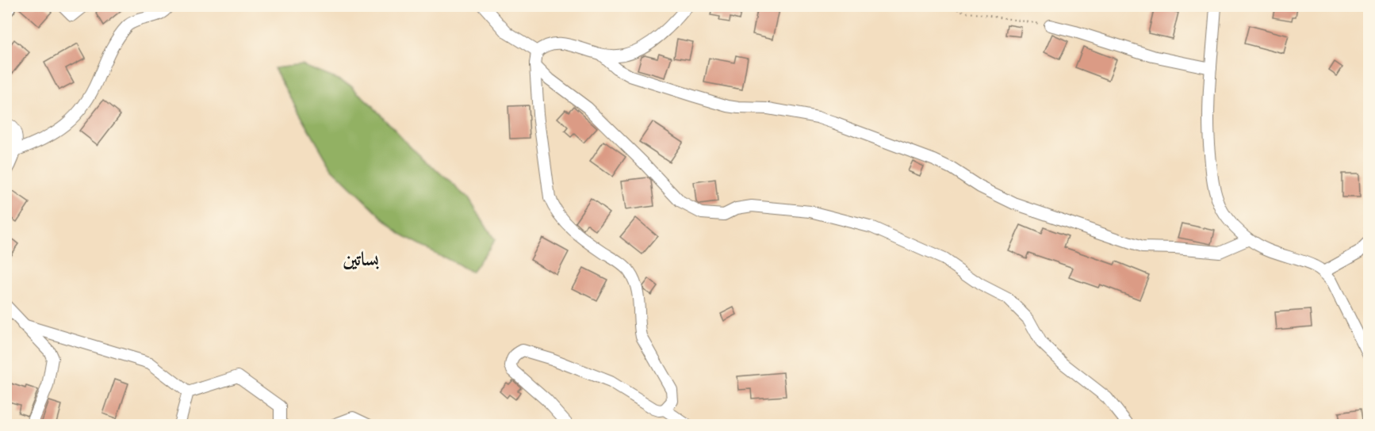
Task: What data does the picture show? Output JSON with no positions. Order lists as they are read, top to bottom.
{
  "districts": ["بساتين"]
}
